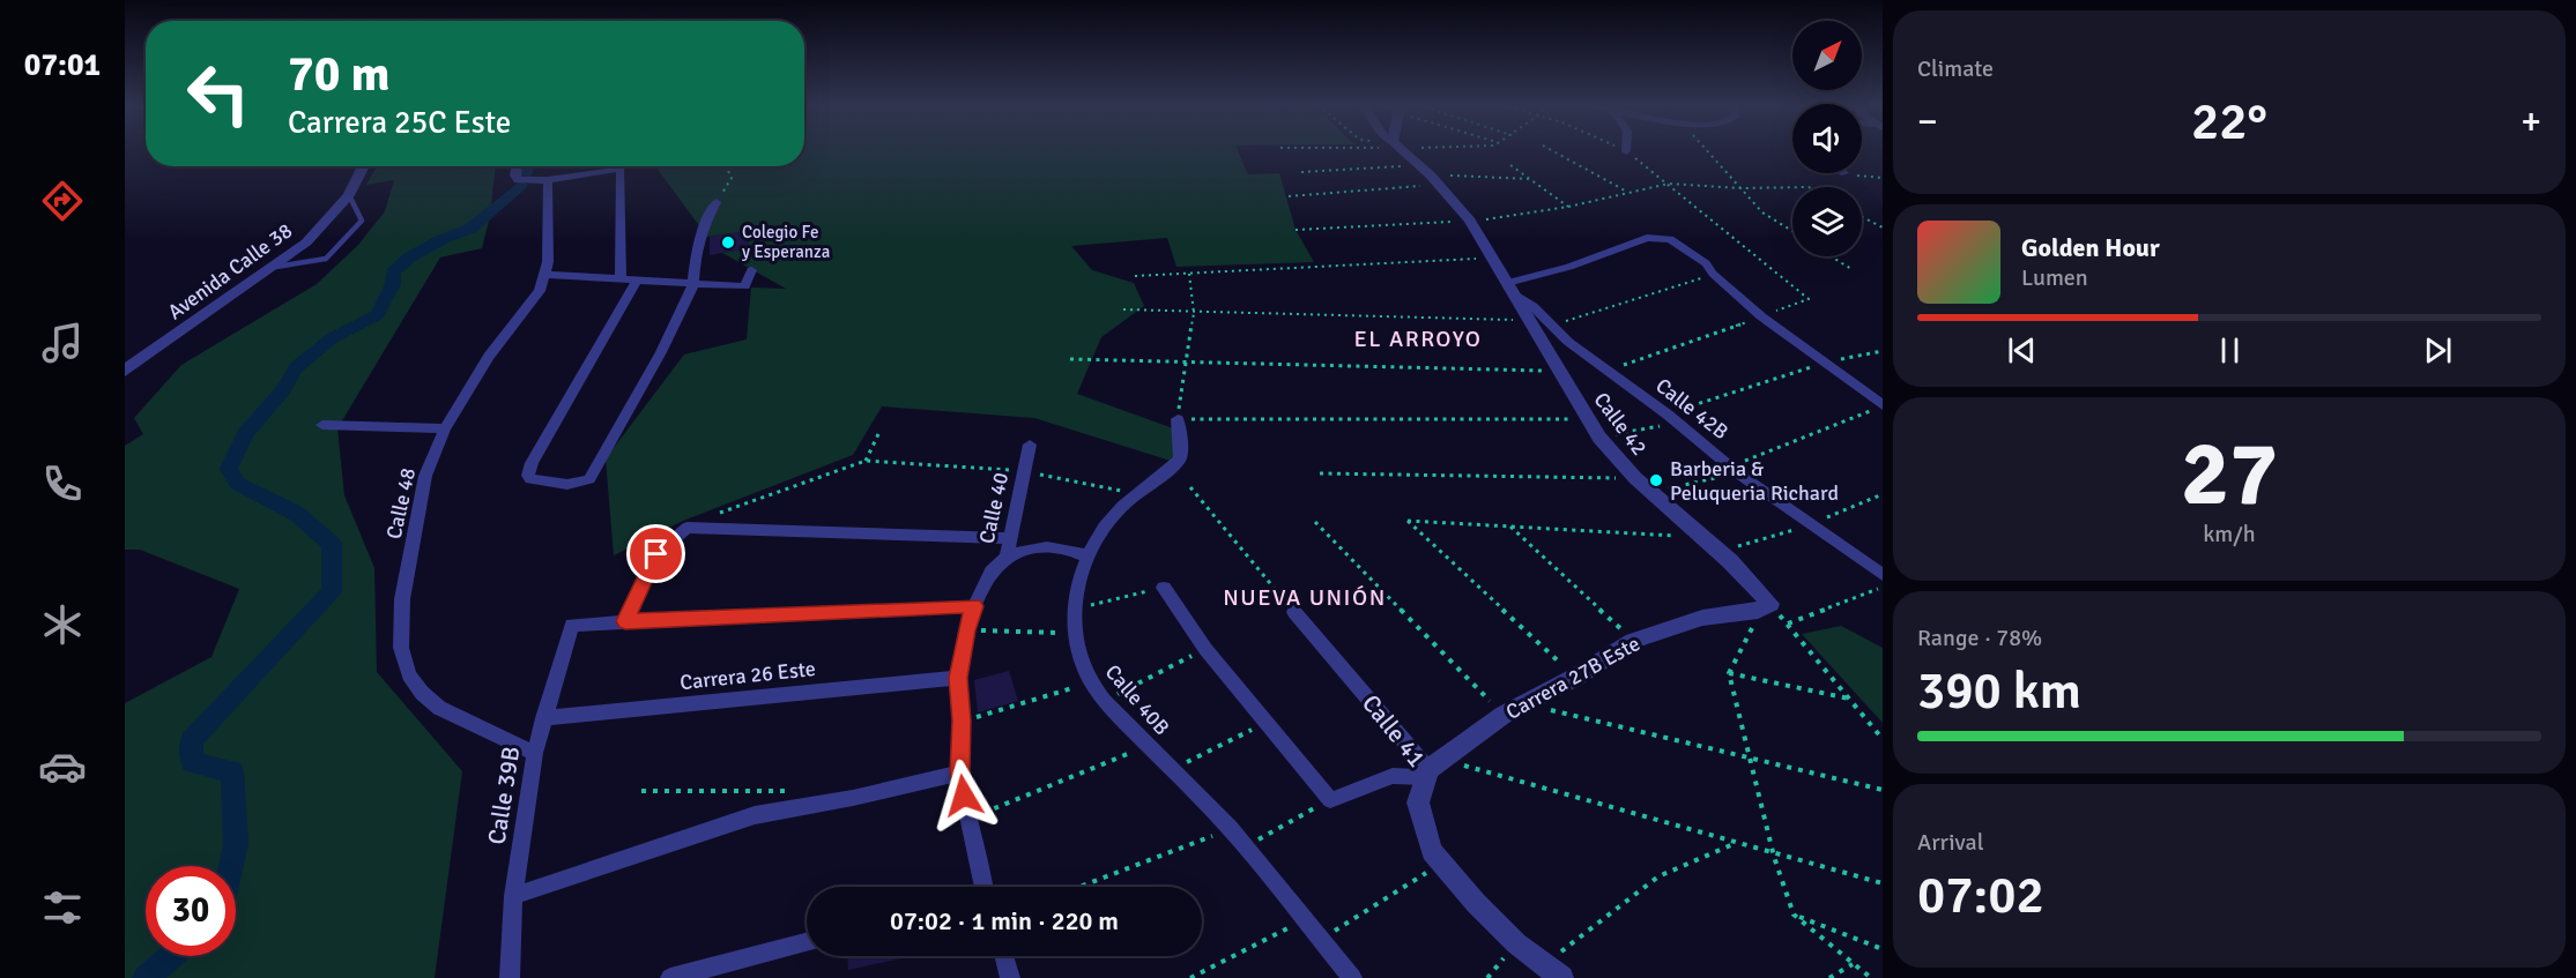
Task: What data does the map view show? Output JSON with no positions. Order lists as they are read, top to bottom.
{
  "streets": {
    "street": [
      "Avenida Calle 38",
      "Calle 42B",
      "Calle 42",
      "Calle 48",
      "Calle 40",
      "Carrera 26 Este",
      "Carrera 27B Este",
      "Calle 40B",
      "Calle 41",
      "Calle 39B"
    ]
  },
  "crossings": [
    ["Calle 42B", "Calle 42"],
    ["Calle 42", "Carrera 27B Este"],
    ["Calle 48", "Calle 39B"],
    ["Calle 40", "Carrera 26 Este"],
    ["Carrera 26 Este", "Calle 39B"],
    ["Carrera 27B Este", "Calle 41"]
  ],
  "districts": ["EL ARROYO", "NUEVA UNIÓN"],
  "places": ["Colegio Fe y Esperanza", "Barberia & Peluqueria Richard"],
  "north": "top right",
  "page": {
    "tabs": "07:01",
    "tile": [
      "Climate",
      ["27", "km/h"],
      ["Range · 78%", "390 km"],
      ["Arrival", "07:02"]
    ],
    "turn": ["70 m", "Carrera 25C Este"],
    "heat": ["−", "22°", "+"],
    "song": ["Golden Hour", "Lumen"],
    "limit": "30",
    "trip": "07:02 · 1 min · 220 m"
  }
}
